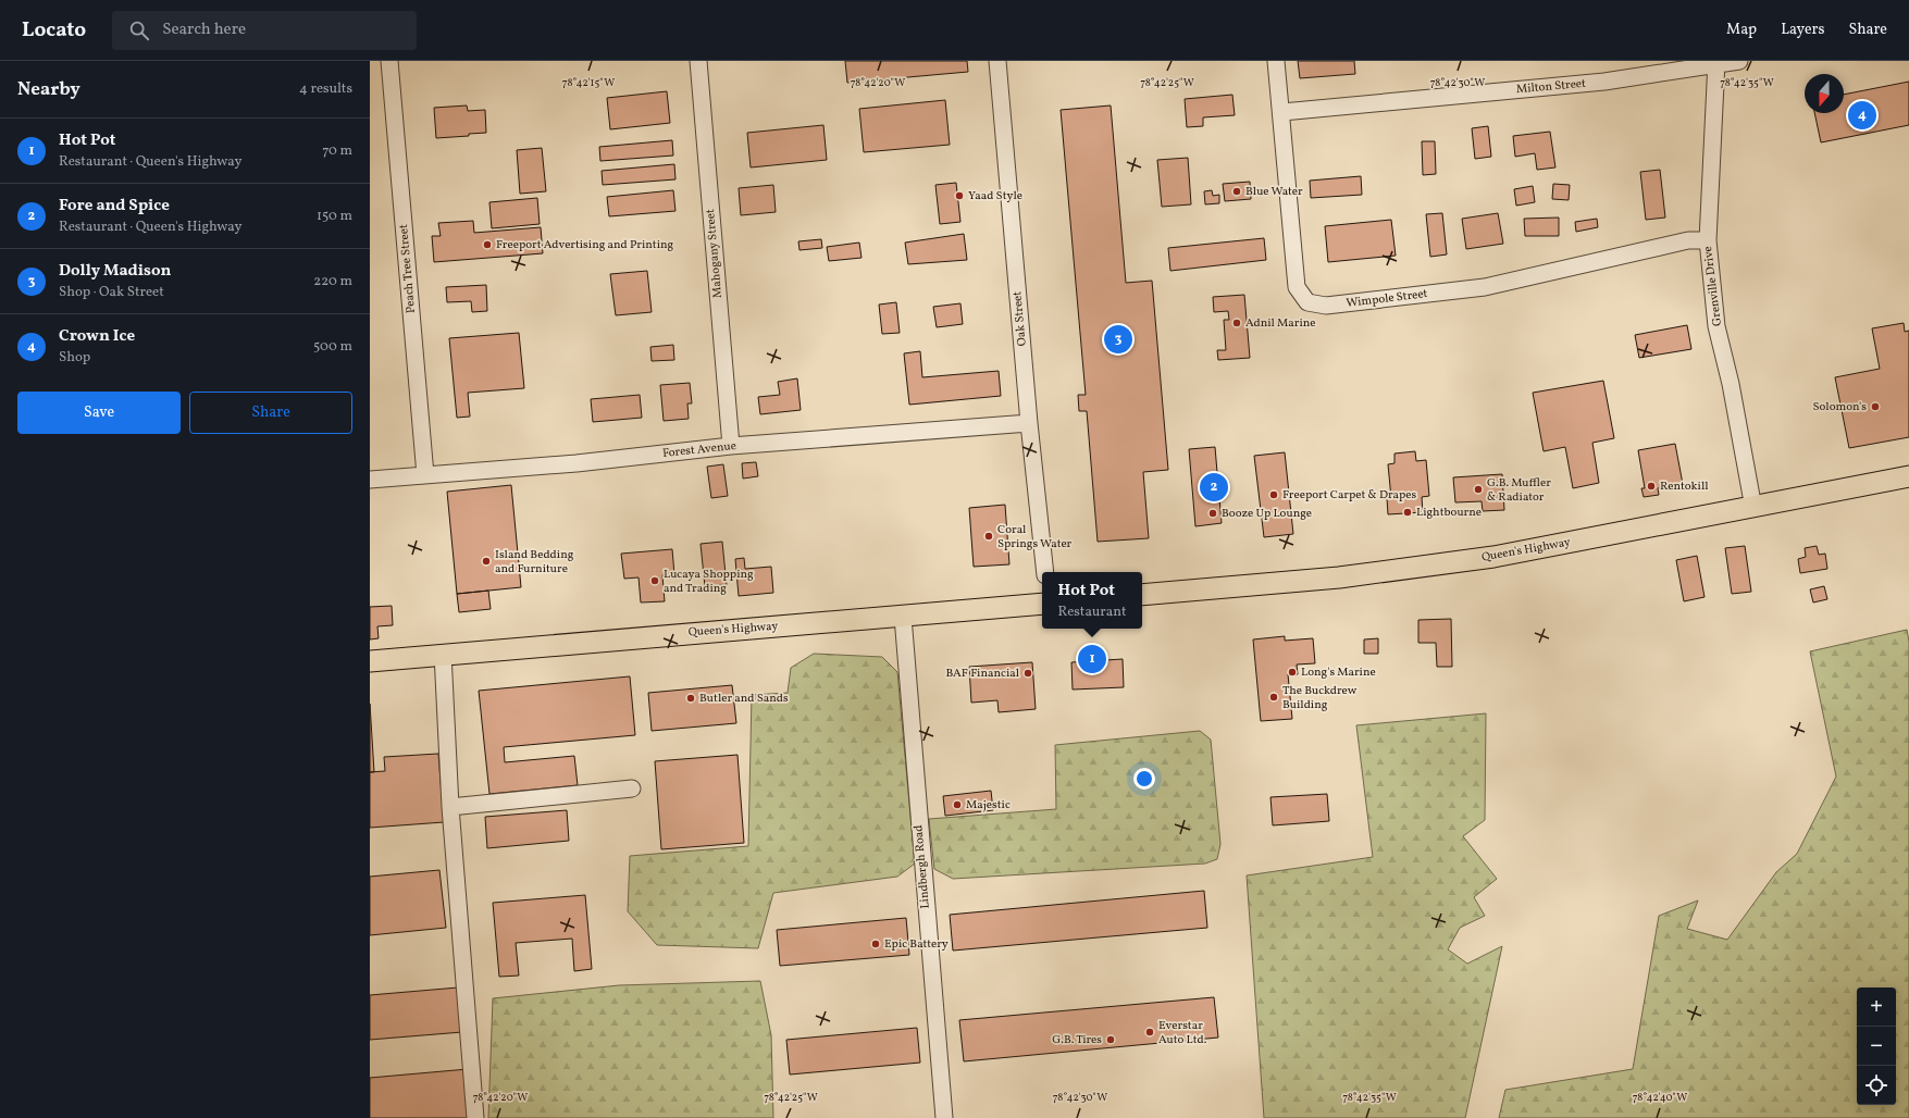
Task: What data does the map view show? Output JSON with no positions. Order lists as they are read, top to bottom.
{
  "streets": {
    "main road": ["Queen's Highway"],
    "street": [
      "Milton Street",
      "Mahogany Street",
      "Peach Tree Street",
      "Grenville Drive",
      "Wimpole Street",
      "Oak Street",
      "Forest Avenue",
      "Lindbergh Road"
    ]
  },
  "crossings": [
    ["Milton Street", "Grenville Drive"],
    ["Milton Street", "Wimpole Street"],
    ["Mahogany Street", "Forest Avenue"],
    ["Peach Tree Street", "Forest Avenue"],
    ["Grenville Drive", "Wimpole Street"],
    ["Grenville Drive", "Queen's Highway"],
    ["Oak Street", "Forest Avenue"],
    ["Queen's Highway", "Lindbergh Road"]
  ],
  "places": [
    "Blue Water",
    "Yaad Style",
    "Freeport Advertising and Printing",
    "Adnil Marine",
    "Solomon's",
    "Rentokill",
    "G.B. Muffler & Radiator",
    "Freeport Carpet & Drapes",
    "Lightbourne",
    "Booze Up Lounge",
    "Coral Springs Water",
    "Island Bedding and Furniture",
    "Lucaya Shopping and Trading",
    "Long's Marine",
    "BAF Financial",
    "The Buckdrew Building",
    "Butler and Sands",
    "Majestic",
    "Epic Battery",
    "Everstar Auto Ltd.",
    "G.B. Tires"
  ],
  "north": "bottom",
  "page": {
    "header": "Locato",
    "search": "Search here",
    "nav": ["Map", "Layers", "Share"],
    "heading": ["Nearby", "4 results"],
    "pins": [
      "4",
      "3",
      "2",
      "1"
    ],
    "list": [
      {
        "mark": "1",
        "name": "Hot Pot",
        "note": "Restaurant · Queen's Highway",
        "value": "70 m"
      },
      {
        "mark": "2",
        "name": "Fore and Spice",
        "note": "Restaurant · Queen's Highway",
        "value": "150 m"
      },
      {
        "mark": "3",
        "name": "Dolly Madison",
        "note": "Shop · Oak Street",
        "value": "220 m"
      },
      {
        "mark": "4",
        "name": "Crown Ice",
        "note": "Shop",
        "value": "500 m"
      }
    ],
    "buttons": ["Save", "Share"],
    "popup": ["Hot Pot", "Restaurant"],
    "map_buttons": ["+", "−"]
  },
  "coordinates": [
    "78°42'20\"W",
    "78°42'25\"W",
    "78°42'30\"W",
    "78°42'35\"W",
    "78°42'15\"W",
    "78°42'40\"W"
  ]
}
